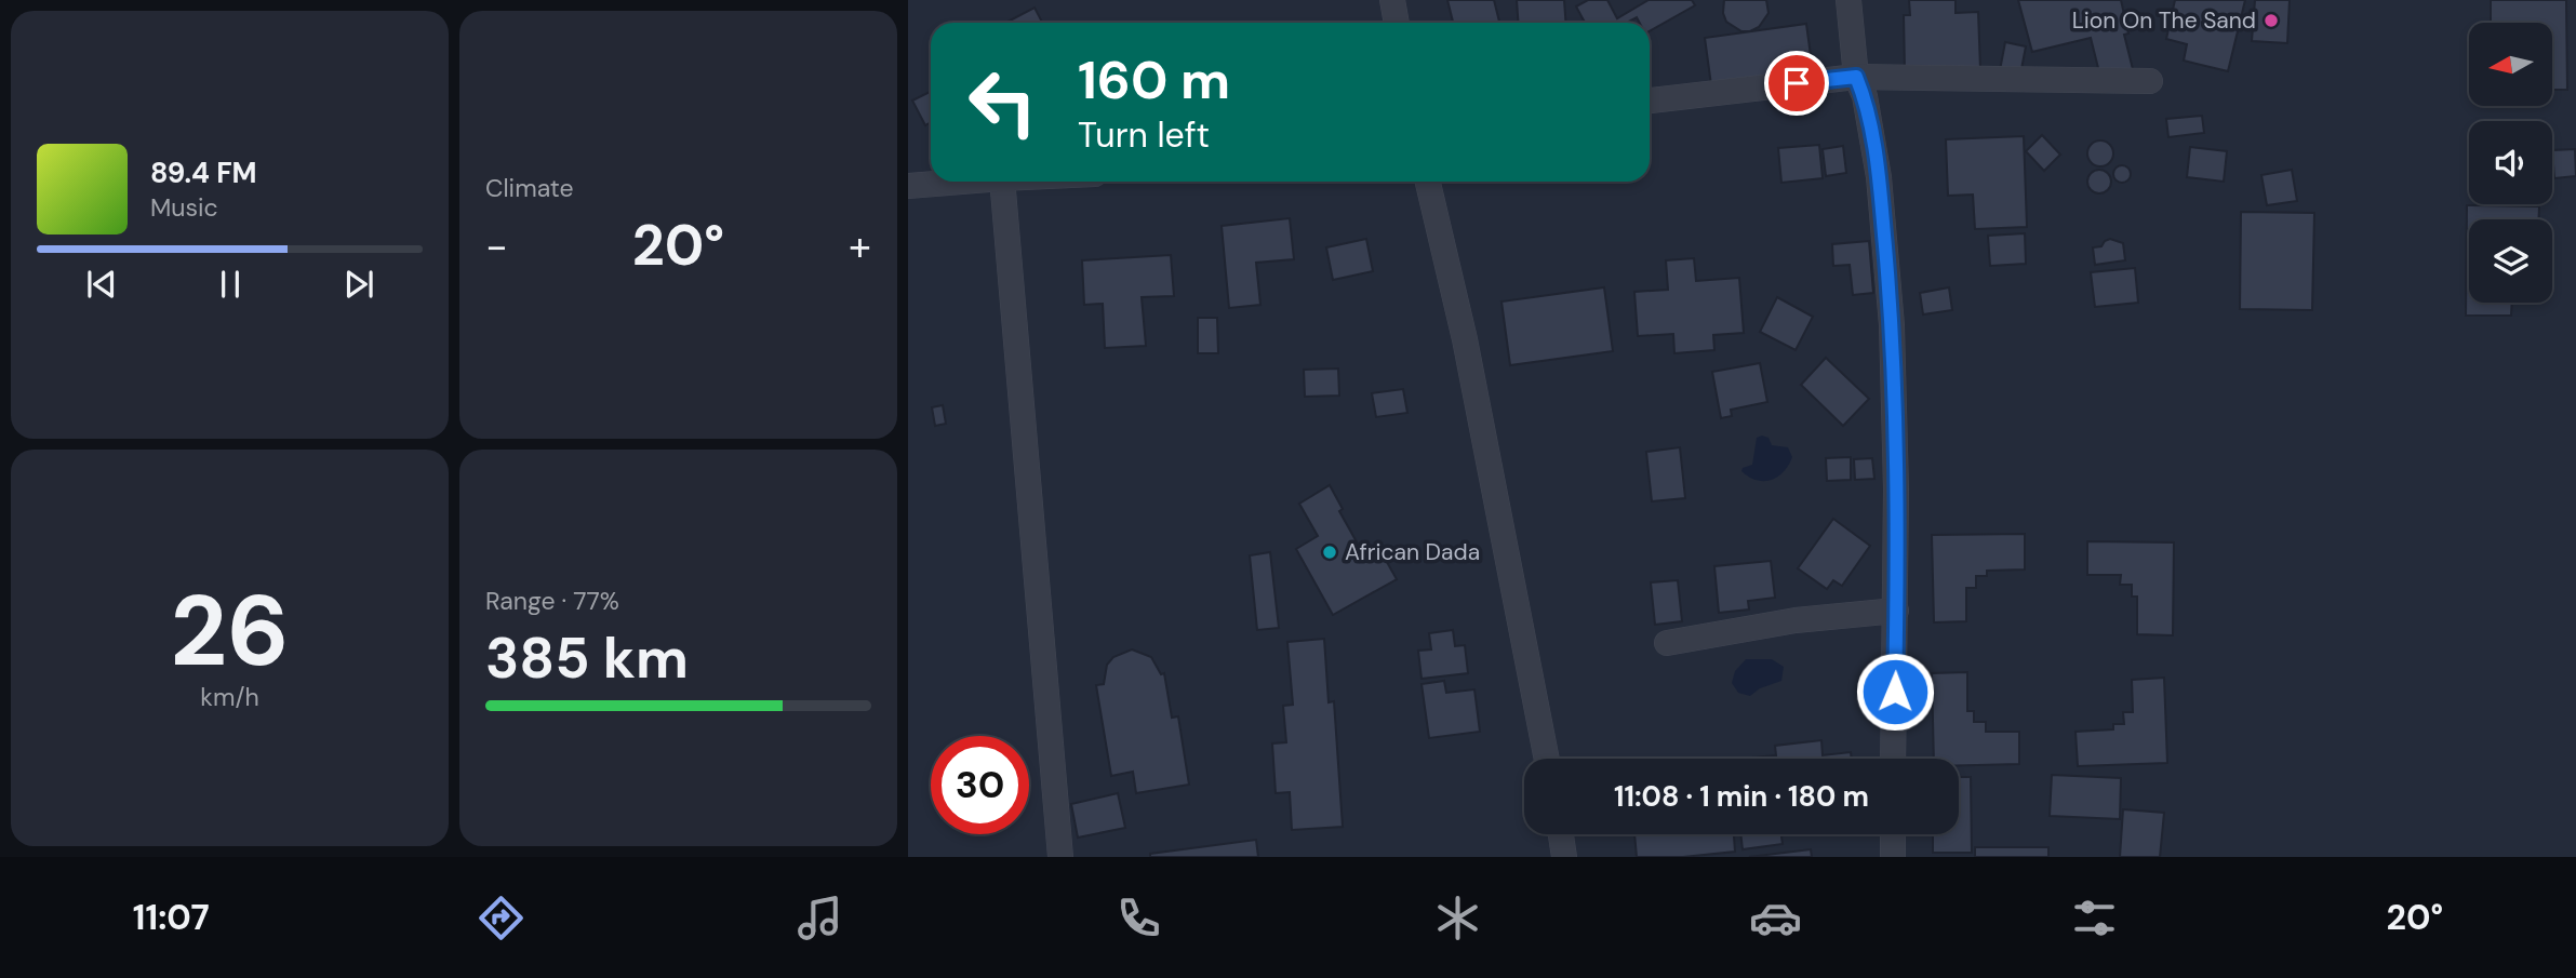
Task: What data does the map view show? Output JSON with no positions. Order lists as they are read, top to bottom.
{
  "places": ["Lion On The Sand", "African Dada"],
  "north": "left",
  "page": {
    "tile": [
      "Climate",
      ["26", "km/h"],
      ["Range · 77%", "385 km"]
    ],
    "turn": ["160 m", "Turn left"],
    "song": ["89.4 FM", "Music"],
    "heat": ["−", "20°", "+"],
    "limit": "30",
    "trip": "11:08 · 1 min · 180 m",
    "tabs": ["11:07", "20°"]
  }
}
